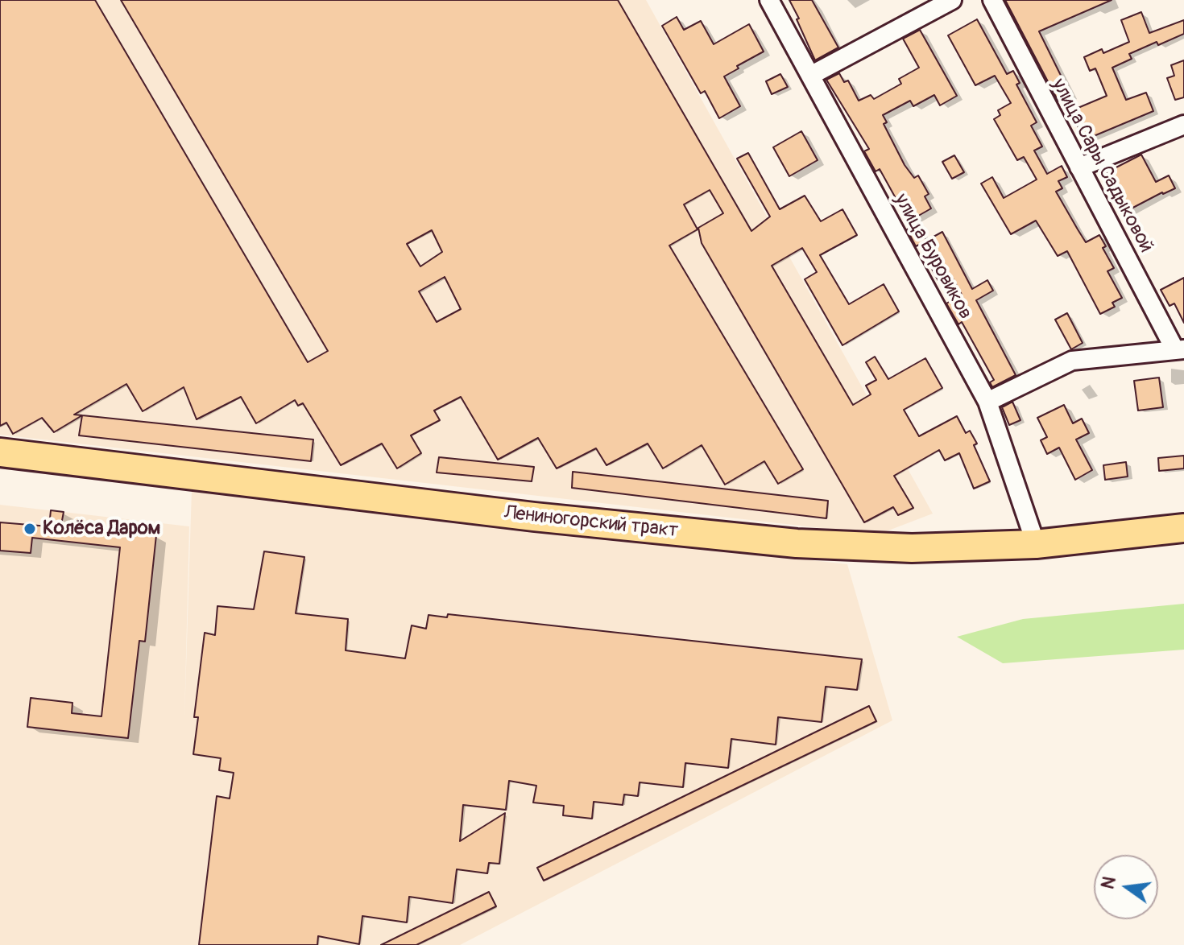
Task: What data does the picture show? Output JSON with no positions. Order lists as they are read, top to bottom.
{
  "streets": {
    "main road": ["Лениногорский тракт"],
    "street": ["улица Сары Садыковой", "улица Буровиков"]
  },
  "crossings": [
    ["улица Буровиков", "Лениногорский тракт"]
  ],
  "places": ["Колёса Даром"],
  "north": "left"
}
